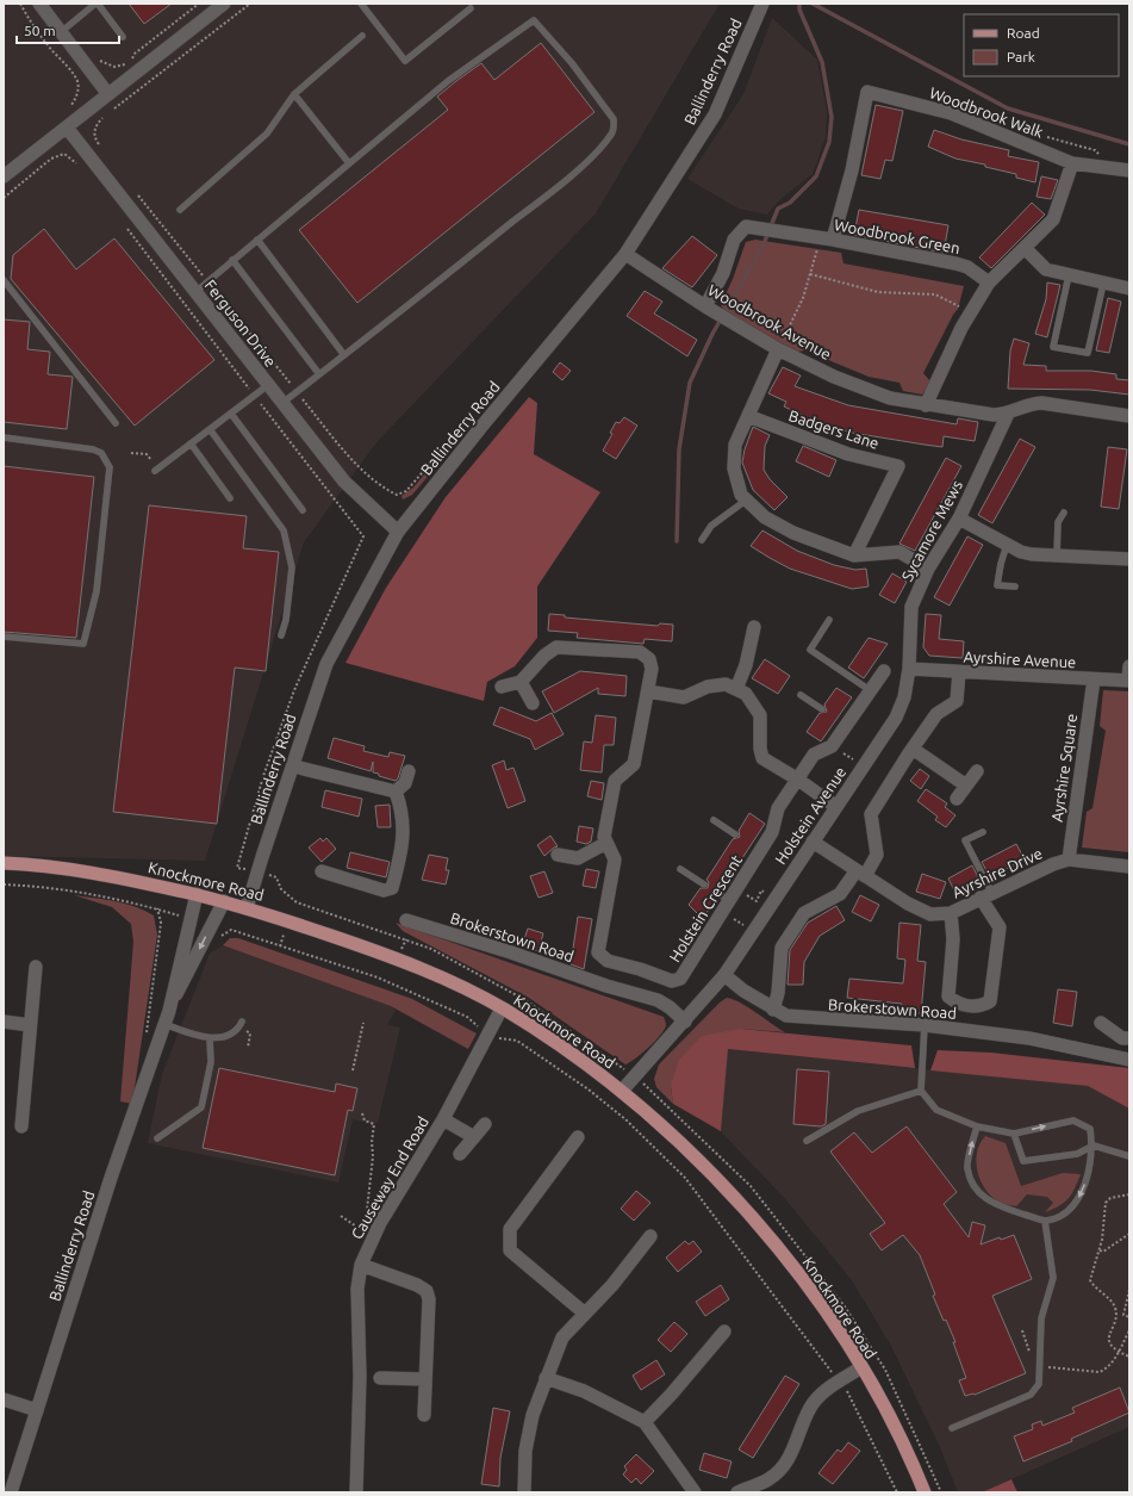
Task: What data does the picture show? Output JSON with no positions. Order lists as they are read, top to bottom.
{
  "streets": {
    "main road": ["Knockmore Road"],
    "street": [
      "Ballinderry Road",
      "Woodbrook Walk",
      "Woodbrook Green",
      "Woodbrook Avenue",
      "Ferguson Drive",
      "Badgers Lane",
      "Sycamore Mews",
      "Ayrshire Avenue",
      "Ayrshire Square",
      "Holstein Avenue",
      "Ayrshire Drive",
      "Holstein Crescent",
      "Brokerstown Road",
      "Causeway End Road"
    ]
  },
  "crossings": [
    ["Ballinderry Road", "Woodbrook Avenue"],
    ["Ballinderry Road", "Ferguson Drive"],
    ["Ballinderry Road", "Knockmore Road"],
    ["Woodbrook Walk", "Woodbrook Green"],
    ["Woodbrook Green", "Woodbrook Avenue"],
    ["Woodbrook Avenue", "Sycamore Mews"],
    ["Sycamore Mews", "Ayrshire Avenue"],
    ["Sycamore Mews", "Holstein Avenue"],
    ["Ayrshire Avenue", "Ayrshire Square"],
    ["Ayrshire Avenue", "Holstein Avenue"],
    ["Ayrshire Square", "Ayrshire Drive"],
    ["Holstein Avenue", "Ayrshire Drive"],
    ["Holstein Avenue", "Brokerstown Road"],
    ["Knockmore Road", "Causeway End Road"]
  ],
  "legend": ["Road", "Park"],
  "scale_bar": "50 m"
}
